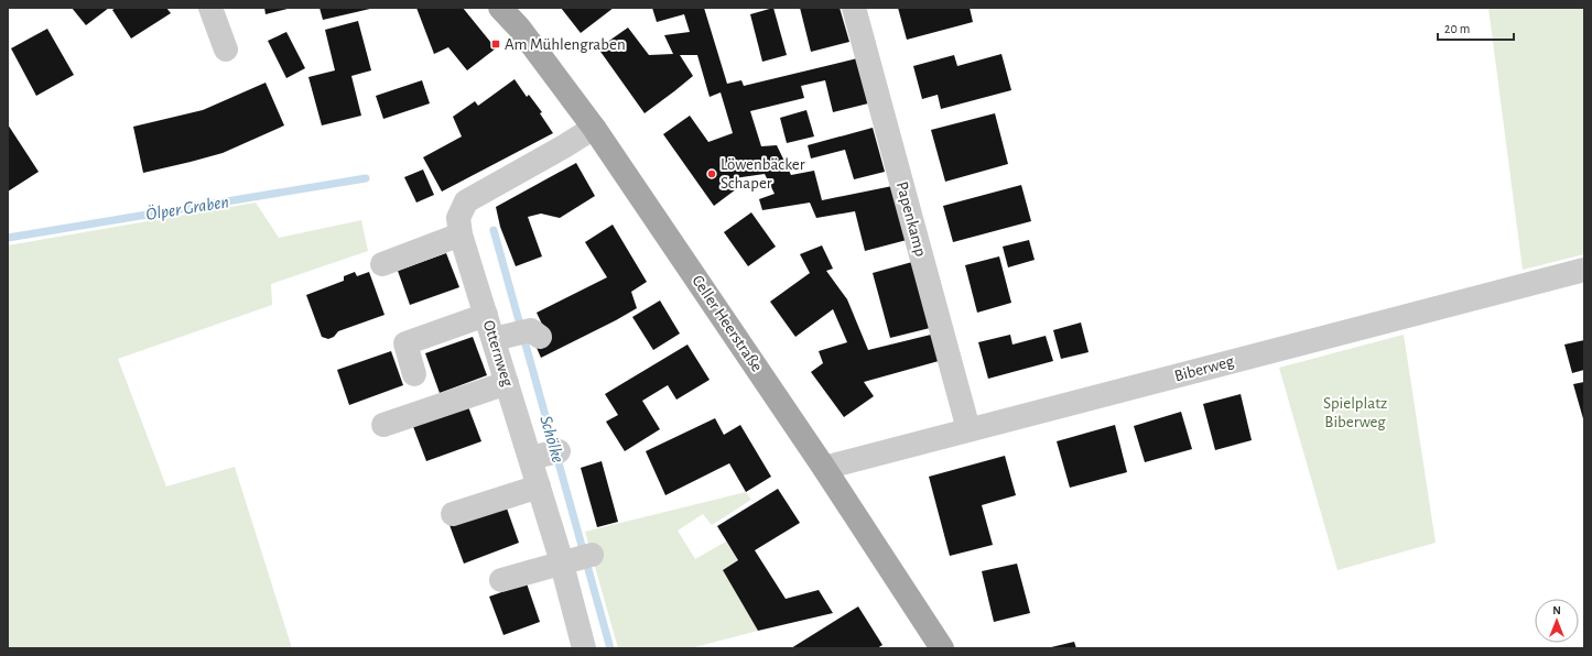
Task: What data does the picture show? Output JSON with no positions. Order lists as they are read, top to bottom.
{
  "streets": {
    "main road": ["Celler Heerstraße"],
    "street": ["Papenkamp", "Otternweg", "Biberweg"]
  },
  "crossings": [
    ["Papenkamp", "Biberweg"],
    ["Celler Heerstraße", "Otternweg"],
    ["Celler Heerstraße", "Biberweg"]
  ],
  "water": ["Ölper Graben", "Schölke"],
  "parks": ["Spielplatz Biberweg"],
  "places": {
    "transit": ["Am Mühlengraben"],
    "other": ["Löwenbäcker Schaper"]
  },
  "scale_bar": "20 m",
  "north": "top"
}
